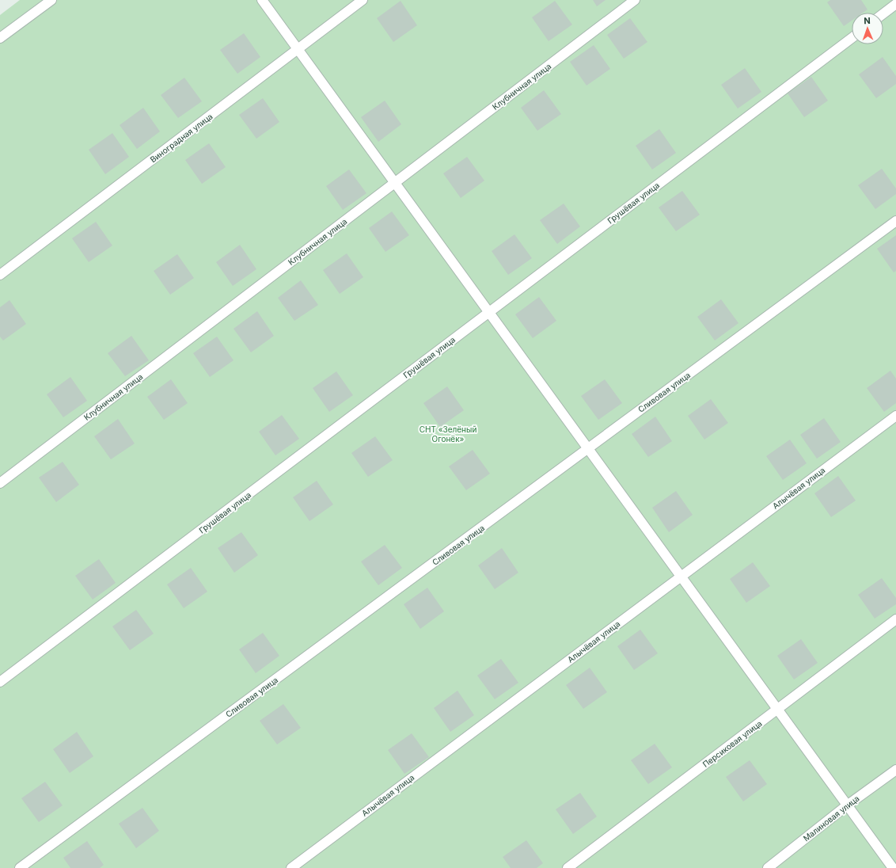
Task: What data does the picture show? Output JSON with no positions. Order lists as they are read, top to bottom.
{
  "streets": {
    "street": [
      "Клубничная улица",
      "Виноградная улица",
      "Грушёвая улица",
      "Сливовая улица",
      "Алычёвая улица",
      "Персиковая улица",
      "Малиновая улица"
    ]
  },
  "parks": ["СНТ «Зелёный Огонёк»"],
  "north": "top"
}
